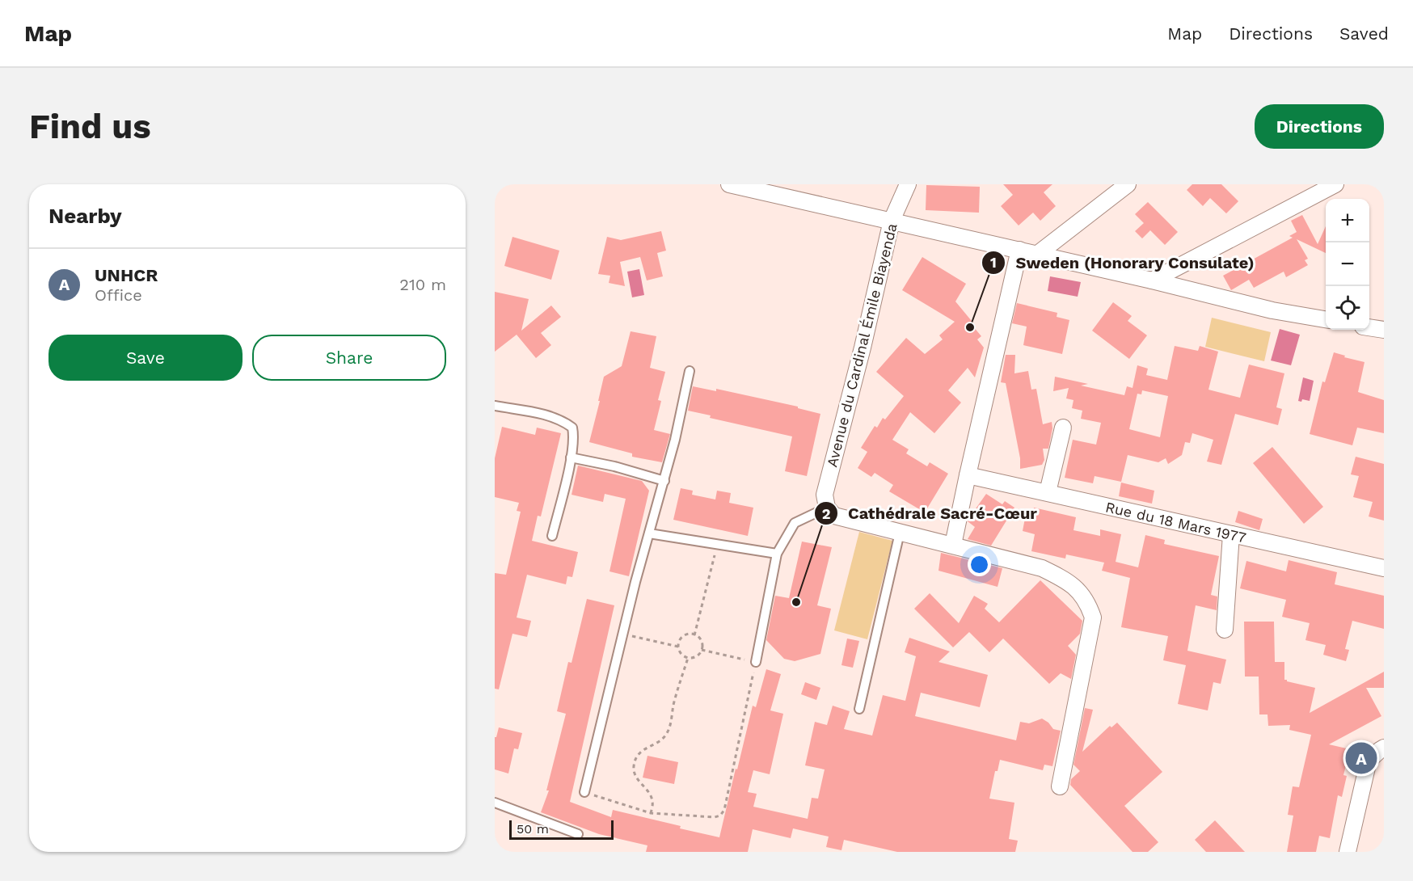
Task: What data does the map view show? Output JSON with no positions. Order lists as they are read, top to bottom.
{
  "streets": {
    "street": ["Avenue du Cardinal Émile Biayenda", "Rue du 18 Mars 1977"]
  },
  "places": ["Sweden (Honorary Consulate)", "Cathédrale Sacré-Cœur"],
  "scale_bar": "50 m",
  "page": {
    "header": "Map",
    "nav": ["Map", "Directions", "Saved"],
    "buttons": [
      "Directions",
      ["Save", "Share"]
    ],
    "title": "Find us",
    "heading": "Nearby",
    "map_buttons": ["+", "−"],
    "list": [
      {
        "mark": "A",
        "name": "UNHCR",
        "note": "Office",
        "value": "210 m"
      }
    ],
    "pins": "A",
    "scale": "50 m"
  }
}
